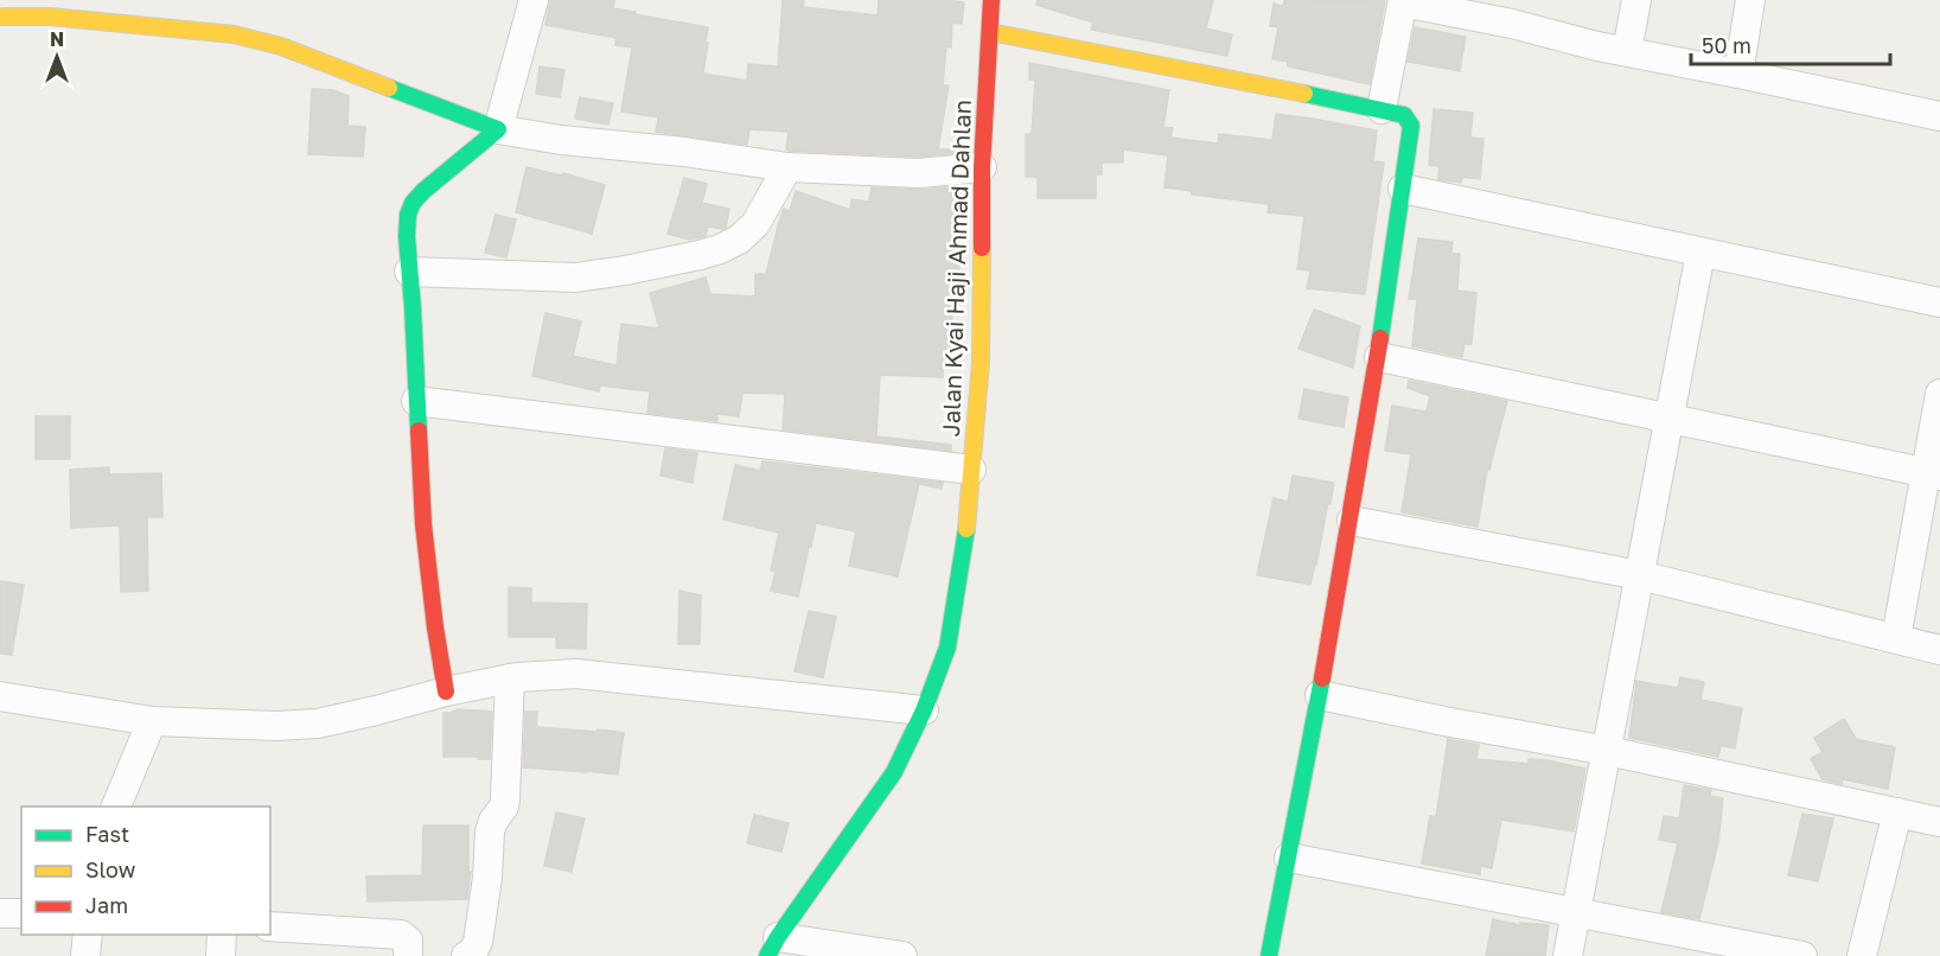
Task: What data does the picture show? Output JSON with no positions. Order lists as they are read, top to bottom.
{
  "streets": {
    "street": ["Jalan Kyai Haji Ahmad Dahlan"]
  },
  "legend": ["Fast", "Slow", "Jam"],
  "scale_bar": "50 m",
  "north": "top"
}
